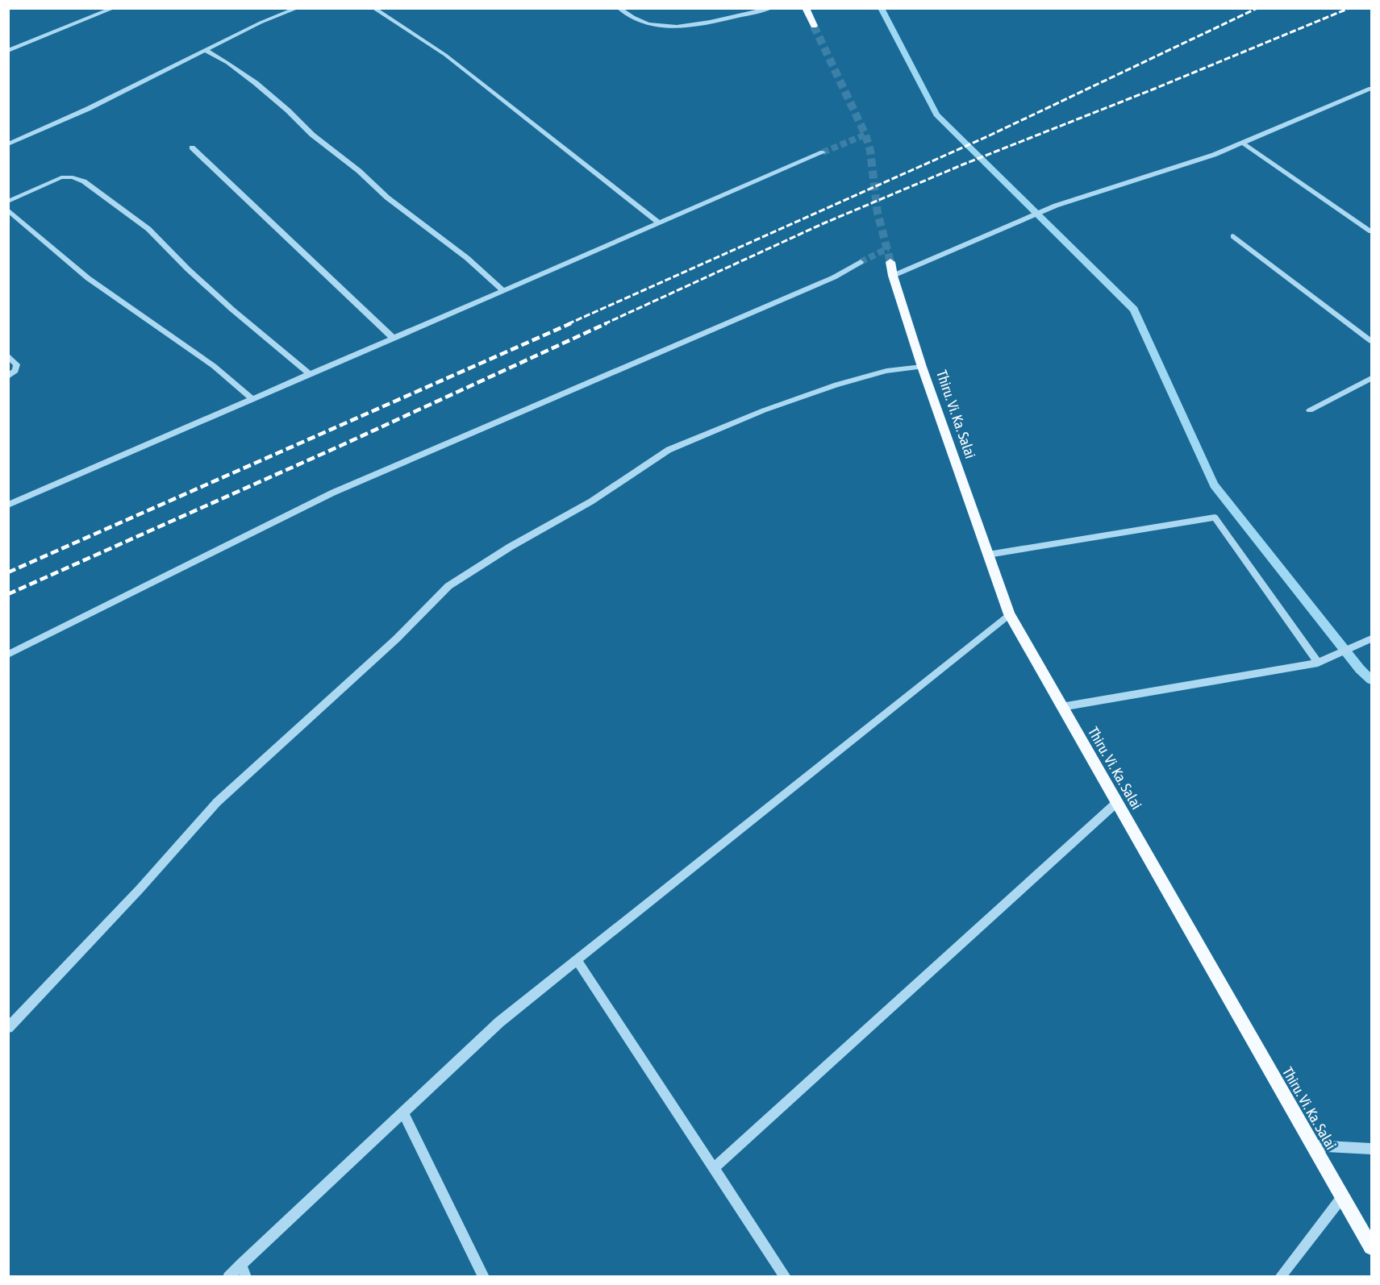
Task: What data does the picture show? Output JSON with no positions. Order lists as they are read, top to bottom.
{
  "streets": {
    "main road": ["Thiru. Vi. Ka. Salai"]
  }
}
